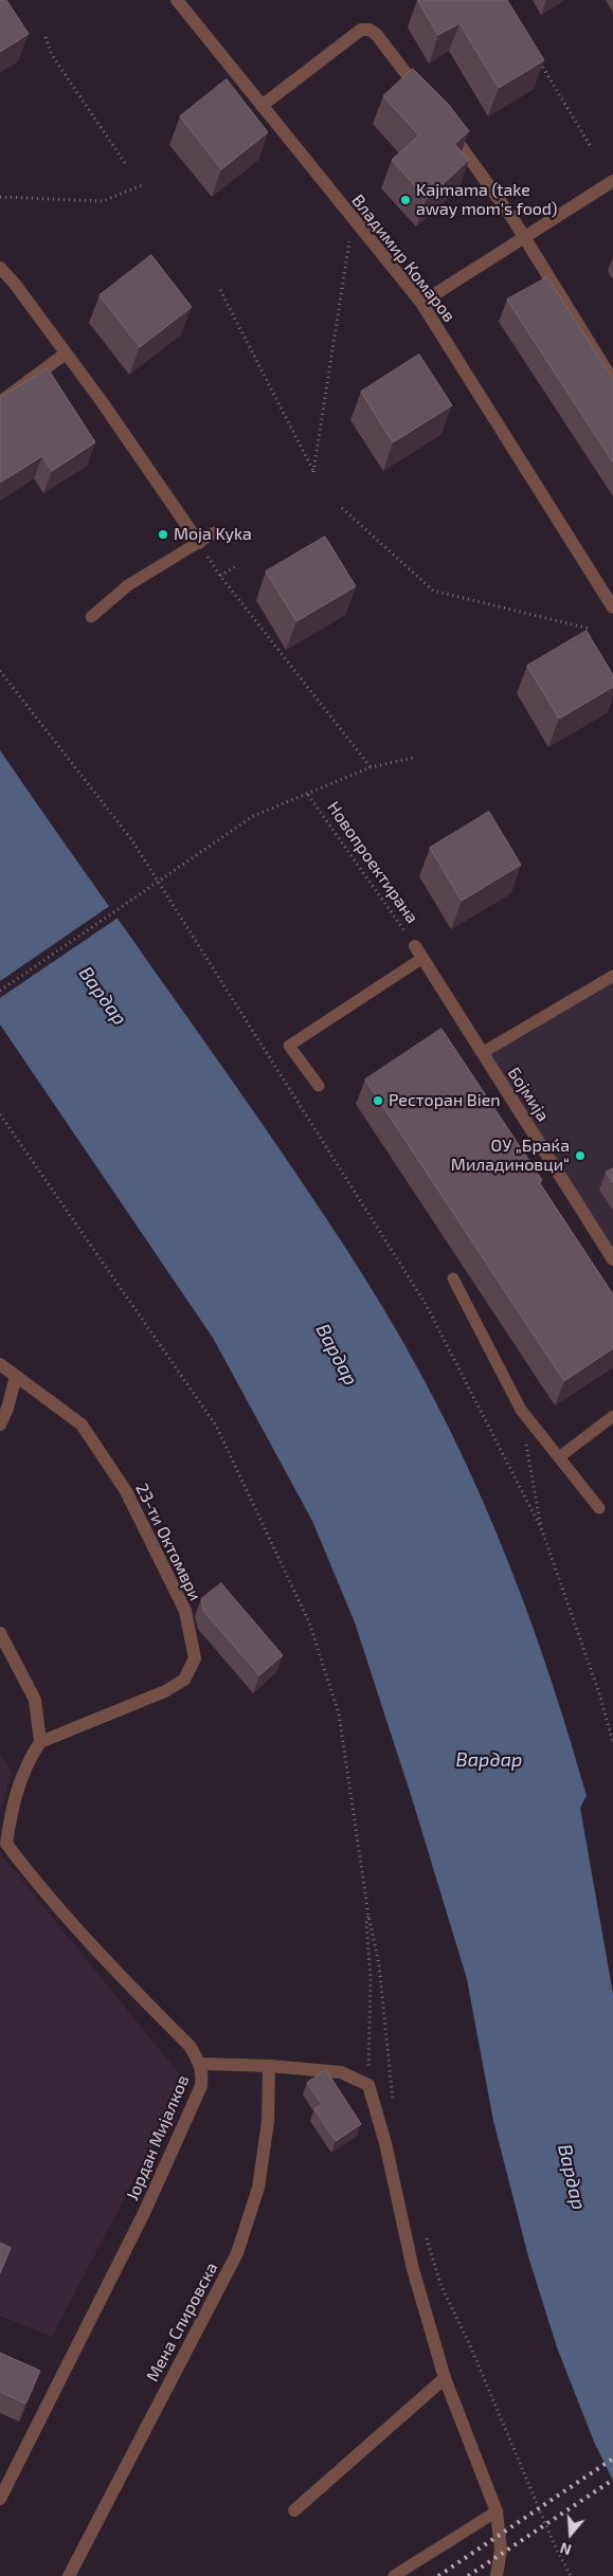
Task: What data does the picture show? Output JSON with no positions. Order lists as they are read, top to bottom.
{
  "streets": {
    "street": [
      "Владимир Комаров",
      "Бојмија",
      "23-ти Октомври",
      "Јордан Мијалков",
      "Мена Спировска"
    ],
    "path": ["Новопроектирана"]
  },
  "crossings": [
    ["Новопроектирана", "Бојмија"],
    ["23-ти Октомври", "Јордан Мијалков"]
  ],
  "water": ["Вардар"],
  "places": [
    "Kajmama (take away mom's food)",
    "Moja Kyka",
    "Ресторан Bien",
    "ОУ „Браќа Миладиновци“"
  ],
  "north": "bottom"
}
